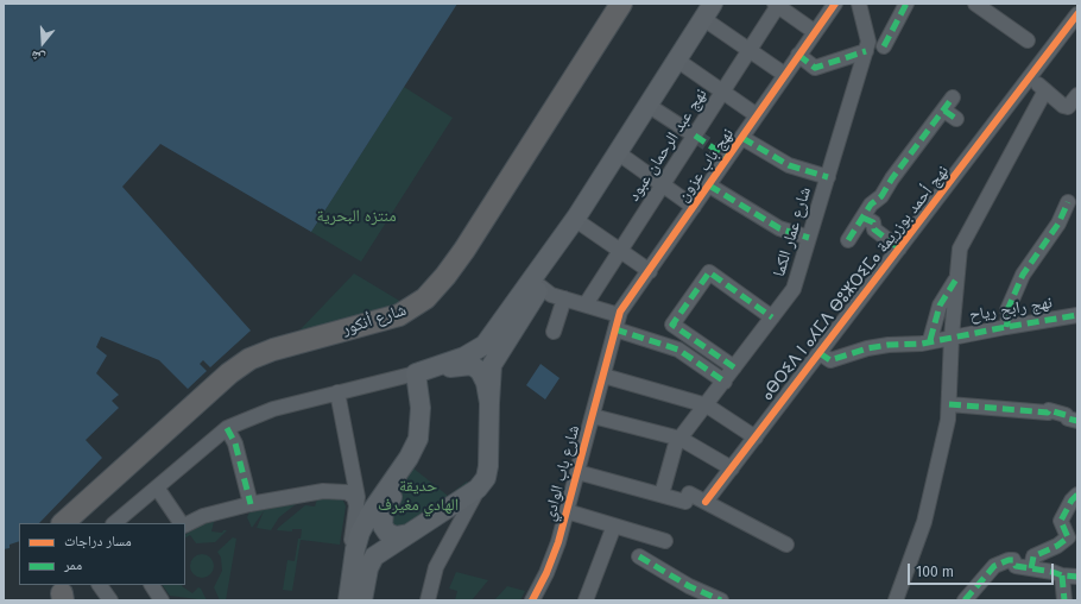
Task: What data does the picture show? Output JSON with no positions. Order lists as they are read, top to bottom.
{
  "streets": {
    "highway": ["شارع أنكور"],
    "street": [
      "نهج عبد الرحمان عبود",
      "نهج باب عزون",
      "شارع عمار الكما",
      "ⴰⴱⵔⵉⴷ ⵏ ⴰⵃⵎⴷ ⴱⵓⵣⵔⵉⵎⴰ نهج أحمد بوزريمة",
      "نهج رابح رياح",
      "شارع باب الوادي"
    ]
  },
  "crossings": [
    ["نهج باب عزون", "شارع باب الوادي"],
    ["ⴰⴱⵔⵉⴷ ⵏ ⴰⵃⵎⴷ ⴱⵓⵣⵔⵉⵎⴰ نهج أحمد بوزريمة", "نهج رابح رياح"]
  ],
  "parks": ["منتزه البحرية", "حديقة الهادي مغيرف"],
  "legend": ["مسار دراجات", "ممر"],
  "scale_bar": "100 m",
  "north": "bottom"
}
